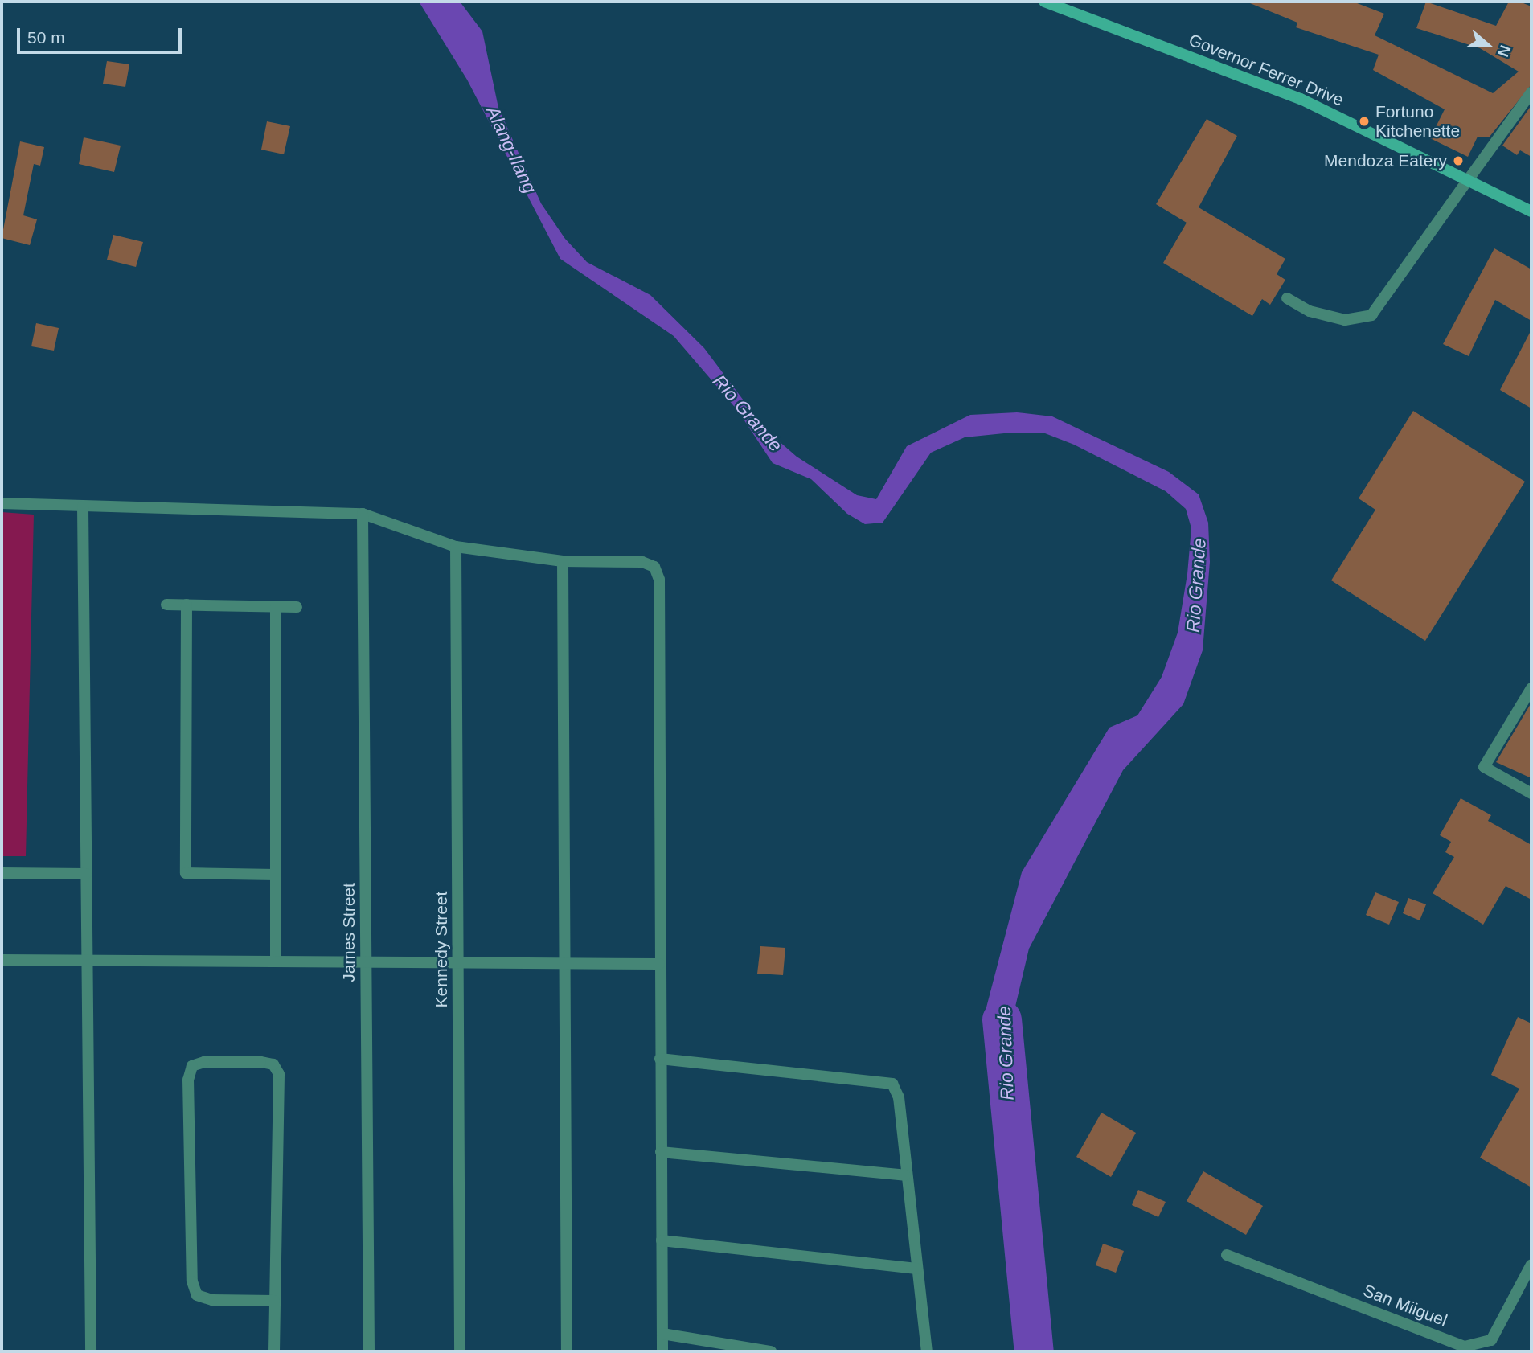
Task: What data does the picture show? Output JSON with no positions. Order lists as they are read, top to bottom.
{
  "streets": {
    "main road": ["Governor Ferrer Drive"],
    "street": ["James Street", "Kennedy Street", "San Miiguel"]
  },
  "water": ["Alang-Ilang", "Rio Grande"],
  "places": ["Fortuno Kitchenette", "Mendoza Eatery"],
  "scale_bar": "50 m",
  "north": "right"
}
